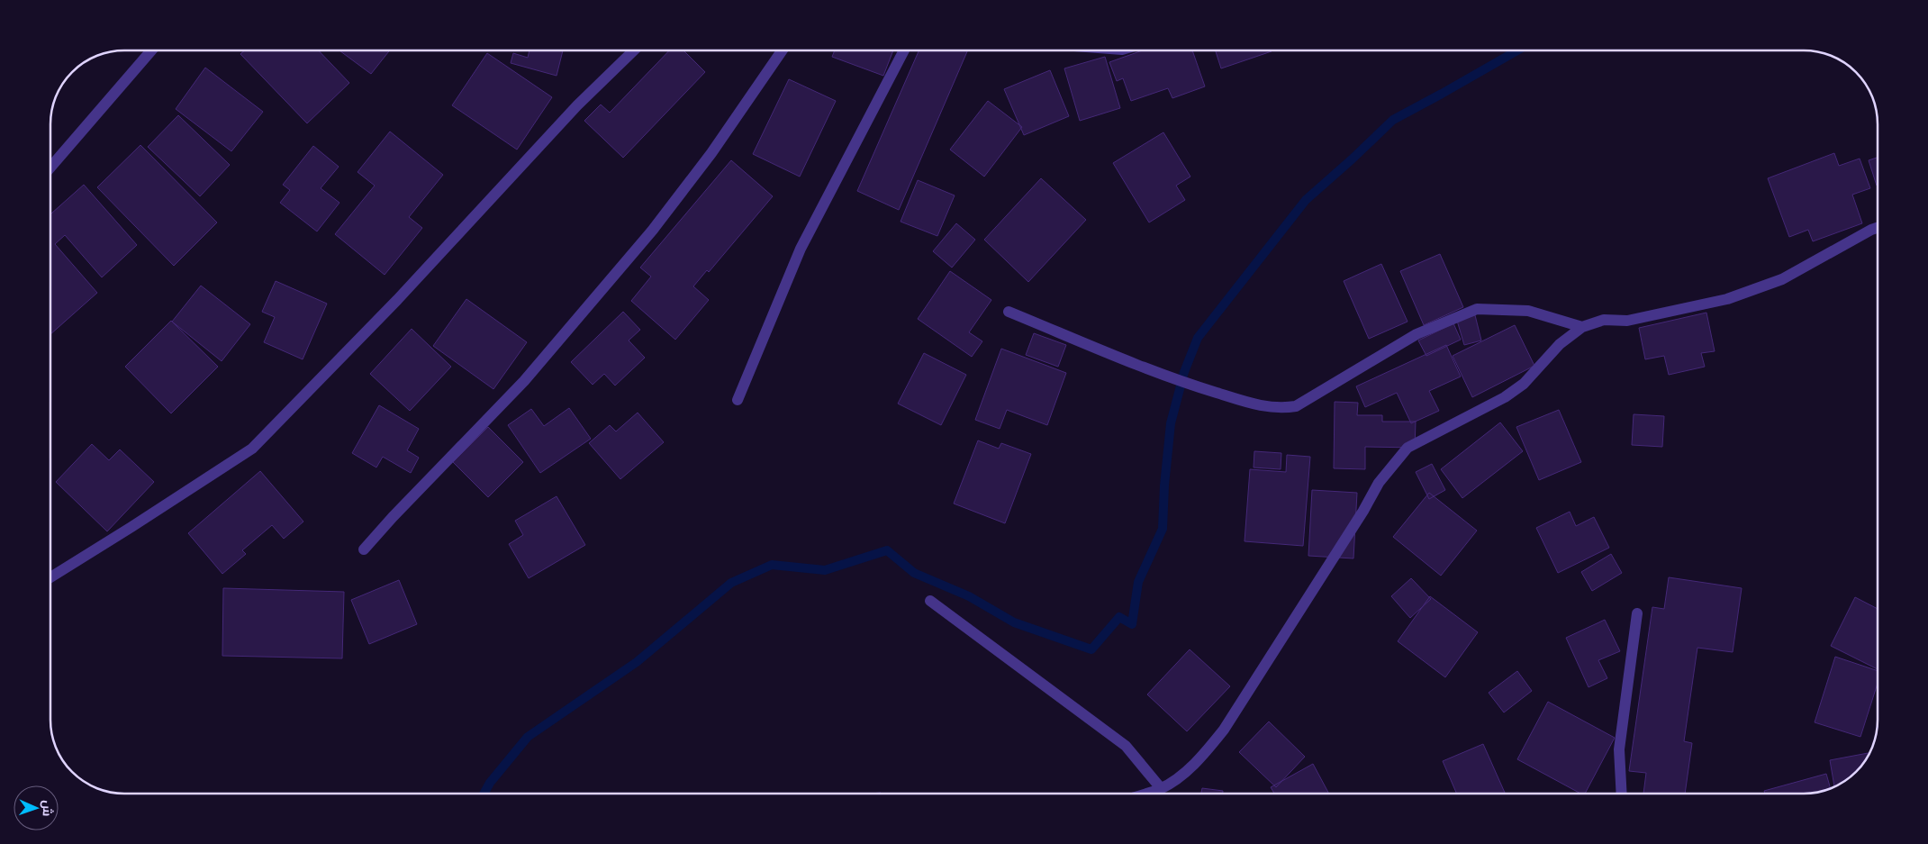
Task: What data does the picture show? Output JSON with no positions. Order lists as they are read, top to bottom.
{
  "north": "right"
}
